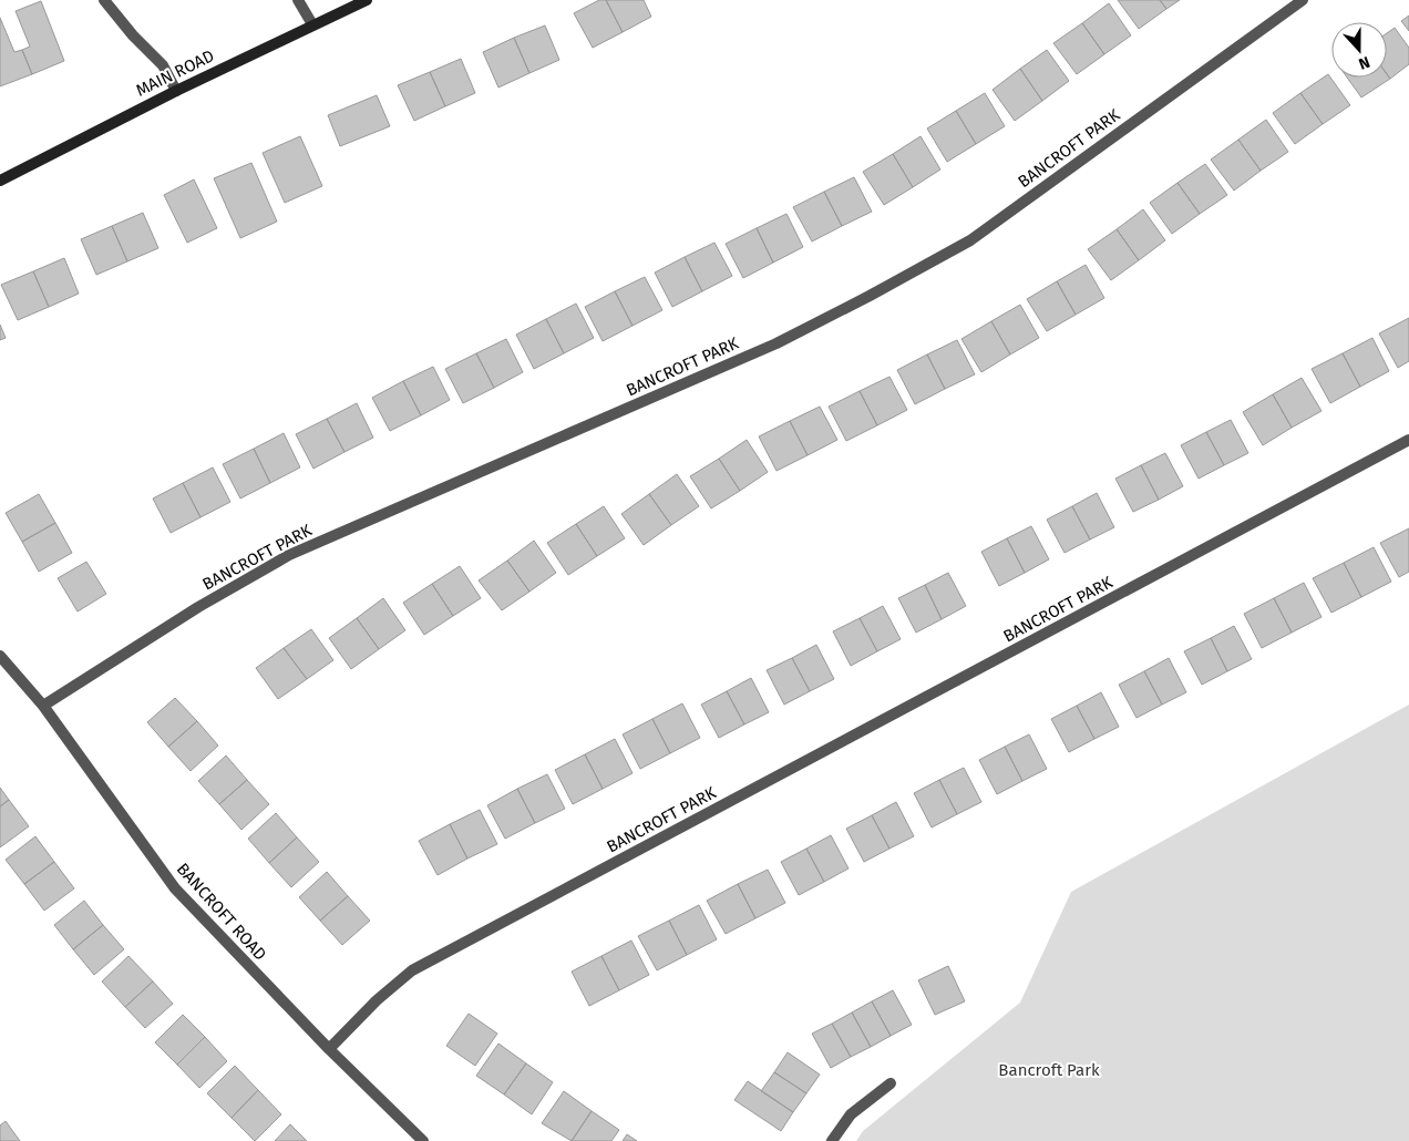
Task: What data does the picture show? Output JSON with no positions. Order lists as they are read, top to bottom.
{
  "streets": {
    "street": ["MAIN ROAD", "BANCROFT PARK", "BANCROFT ROAD"]
  },
  "crossings": [
    ["BANCROFT PARK", "BANCROFT ROAD"]
  ],
  "parks": ["Bancroft Park"],
  "north": "bottom"
}
